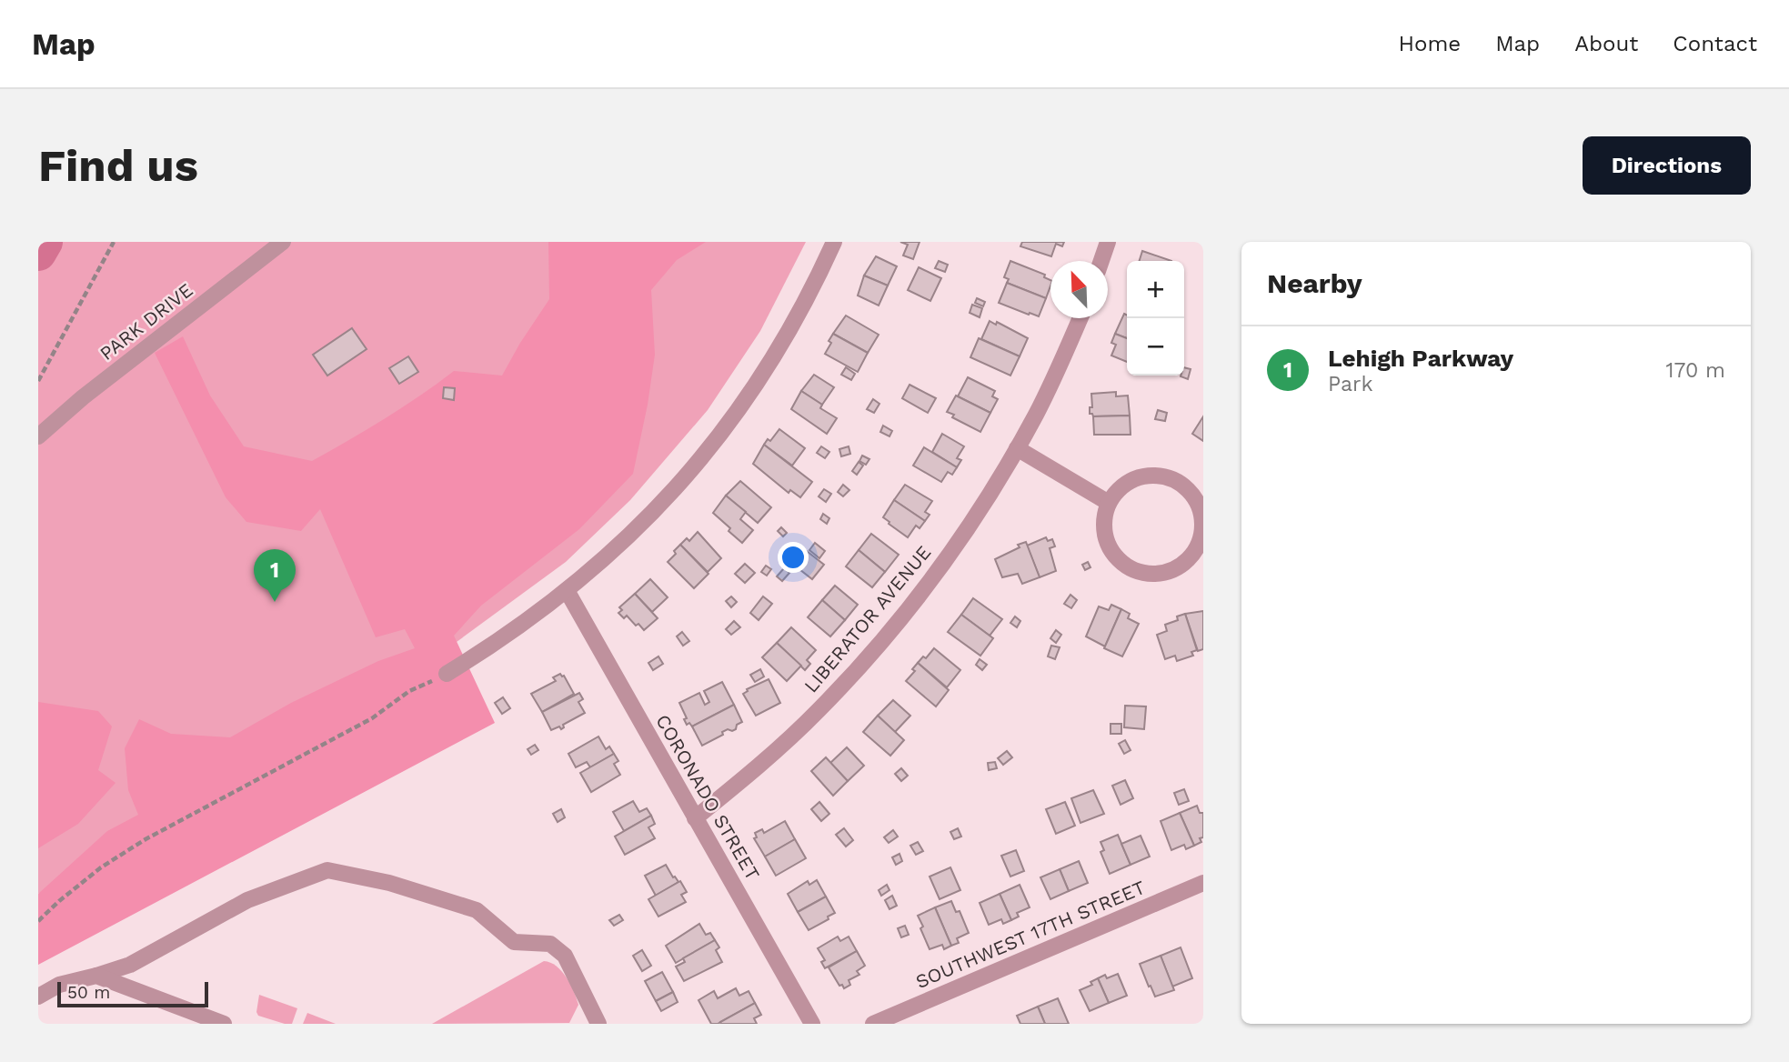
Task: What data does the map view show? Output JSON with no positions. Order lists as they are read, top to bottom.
{
  "streets": {
    "street": [
      "PARK DRIVE",
      "LIBERATOR AVENUE",
      "CORONADO STREET",
      "SOUTHWEST 17TH STREET"
    ]
  },
  "crossings": [
    ["LIBERATOR AVENUE", "CORONADO STREET"]
  ],
  "scale_bar": "50 m",
  "north": "top left",
  "page": {
    "header": "Map",
    "nav": [
      "Home",
      "Map",
      "About",
      "Contact"
    ],
    "buttons": "Directions",
    "title": "Find us",
    "heading": "Nearby",
    "map_buttons": ["+", "−"],
    "list": [
      {
        "mark": "1",
        "name": "Lehigh Parkway",
        "note": "Park",
        "value": "170 m"
      }
    ],
    "pins": "1",
    "scale": "50 m"
  }
}
